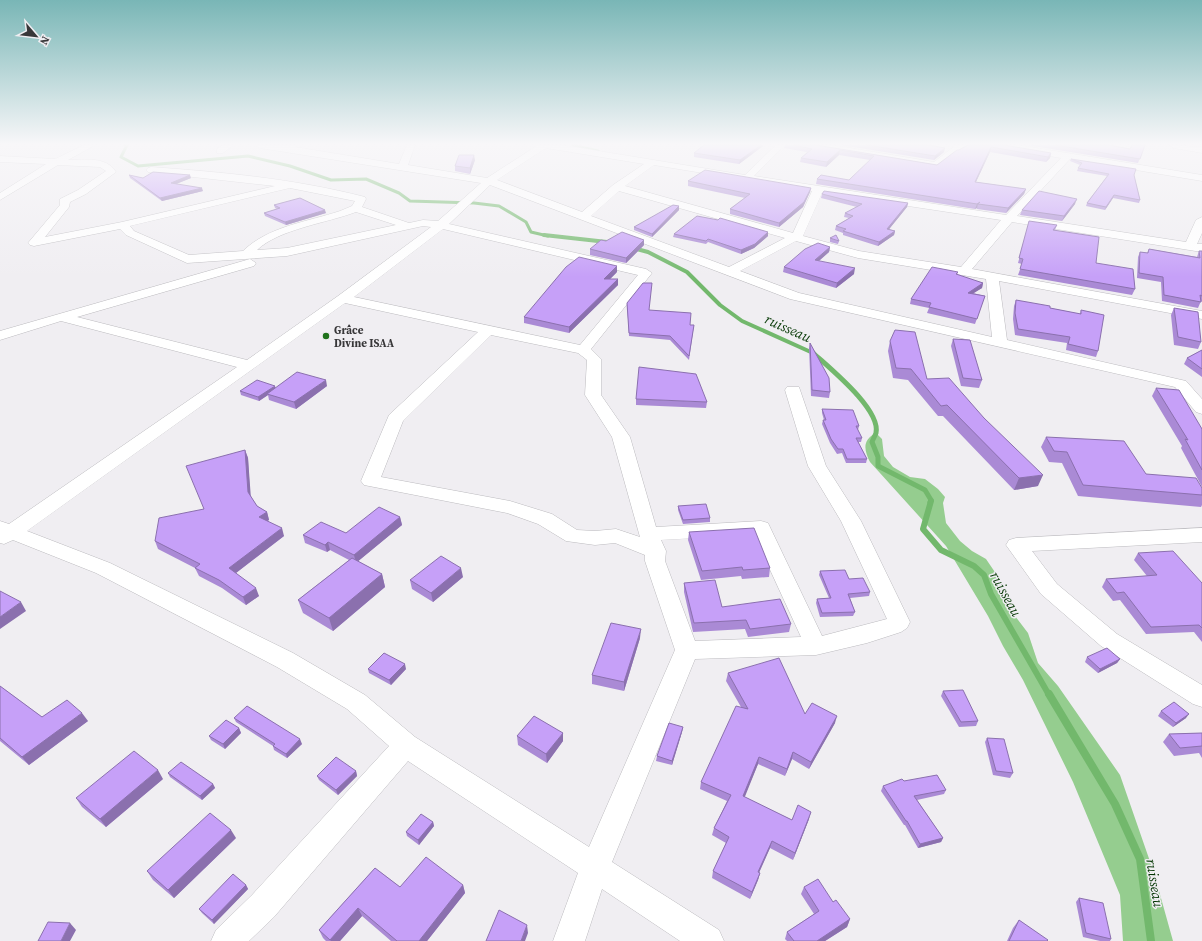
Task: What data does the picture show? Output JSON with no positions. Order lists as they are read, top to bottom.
{
  "water": ["ruisseau"],
  "places": ["Grâce Divine ISAA"],
  "north": "bottom right"
}
